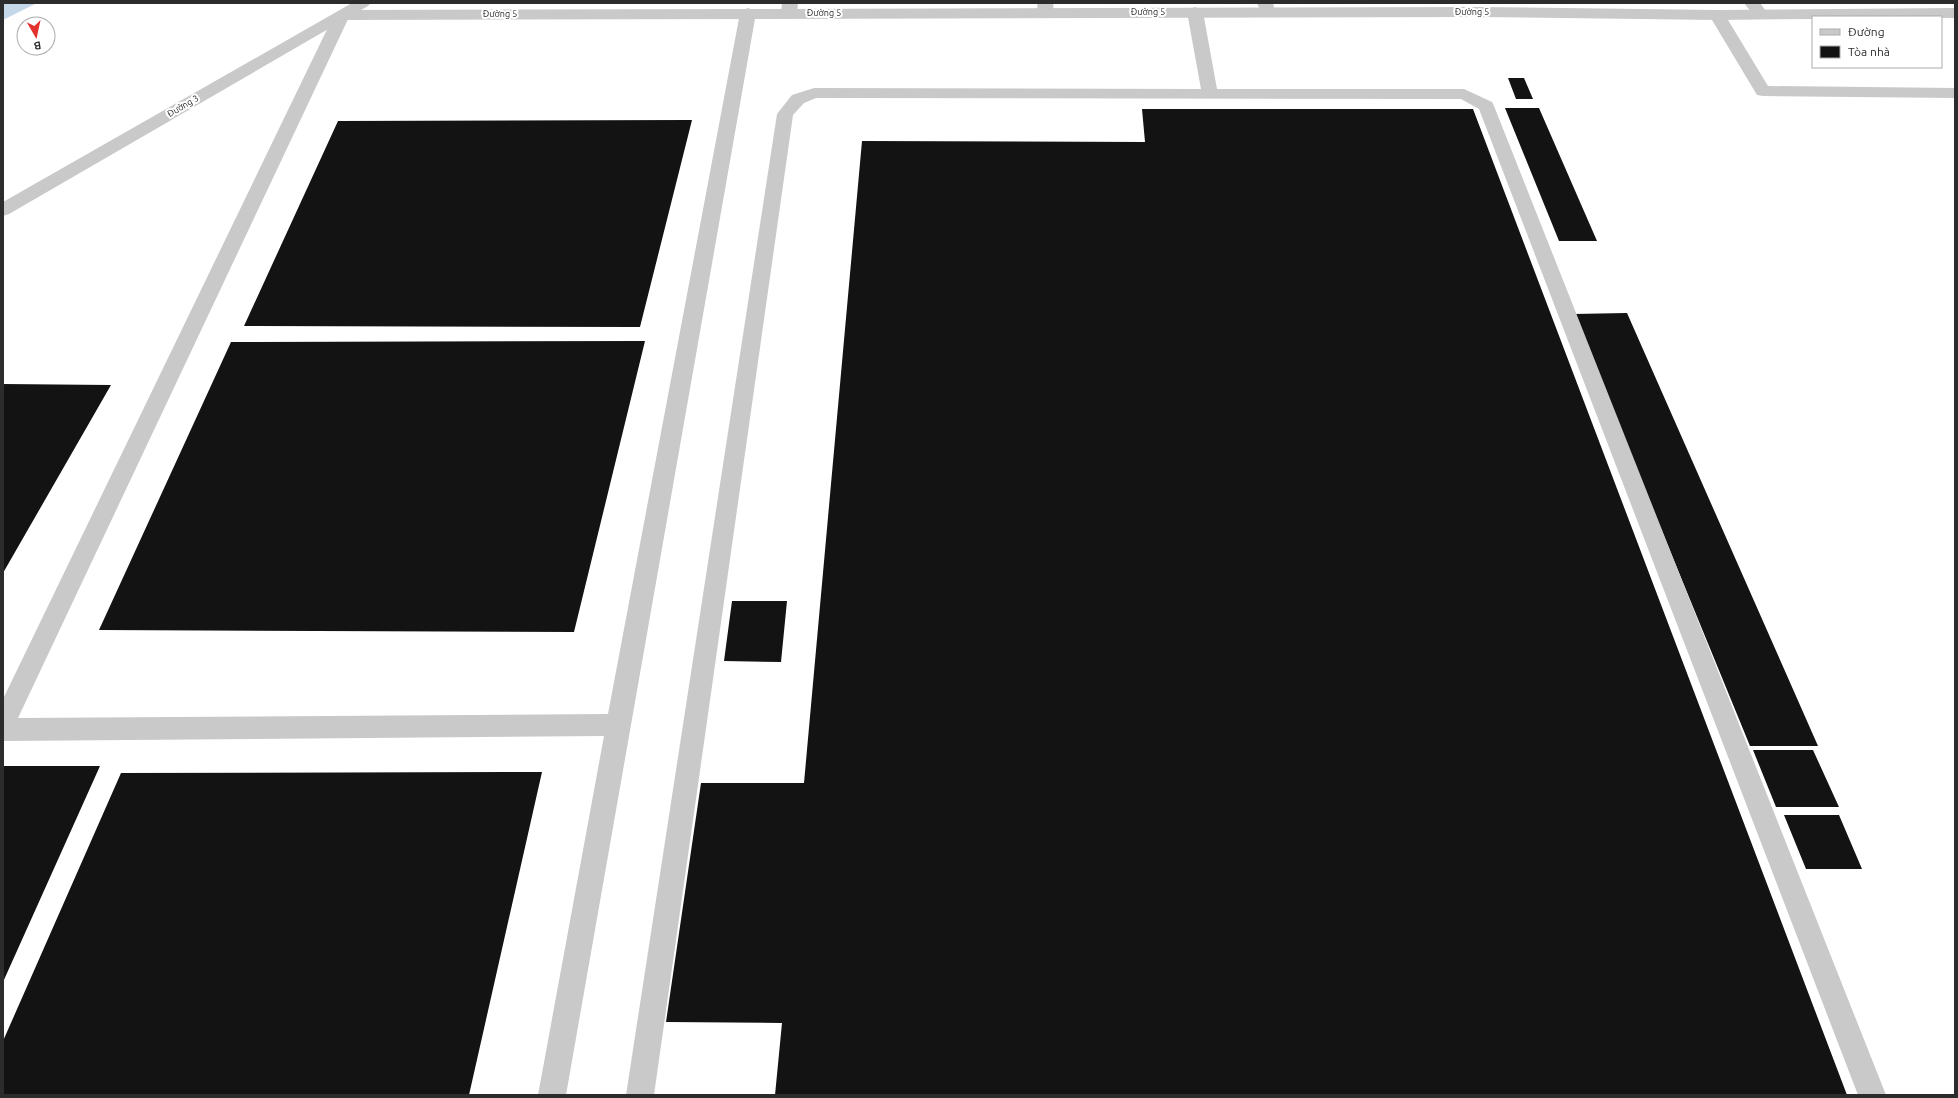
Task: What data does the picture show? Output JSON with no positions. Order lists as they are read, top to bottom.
{
  "streets": {
    "street": ["Đường 5", "Đường 3"]
  },
  "crossings": [
    ["Đường 5", "Đường 3"]
  ],
  "legend": ["Đường", "Tòa nhà"],
  "north": "bottom"
}
